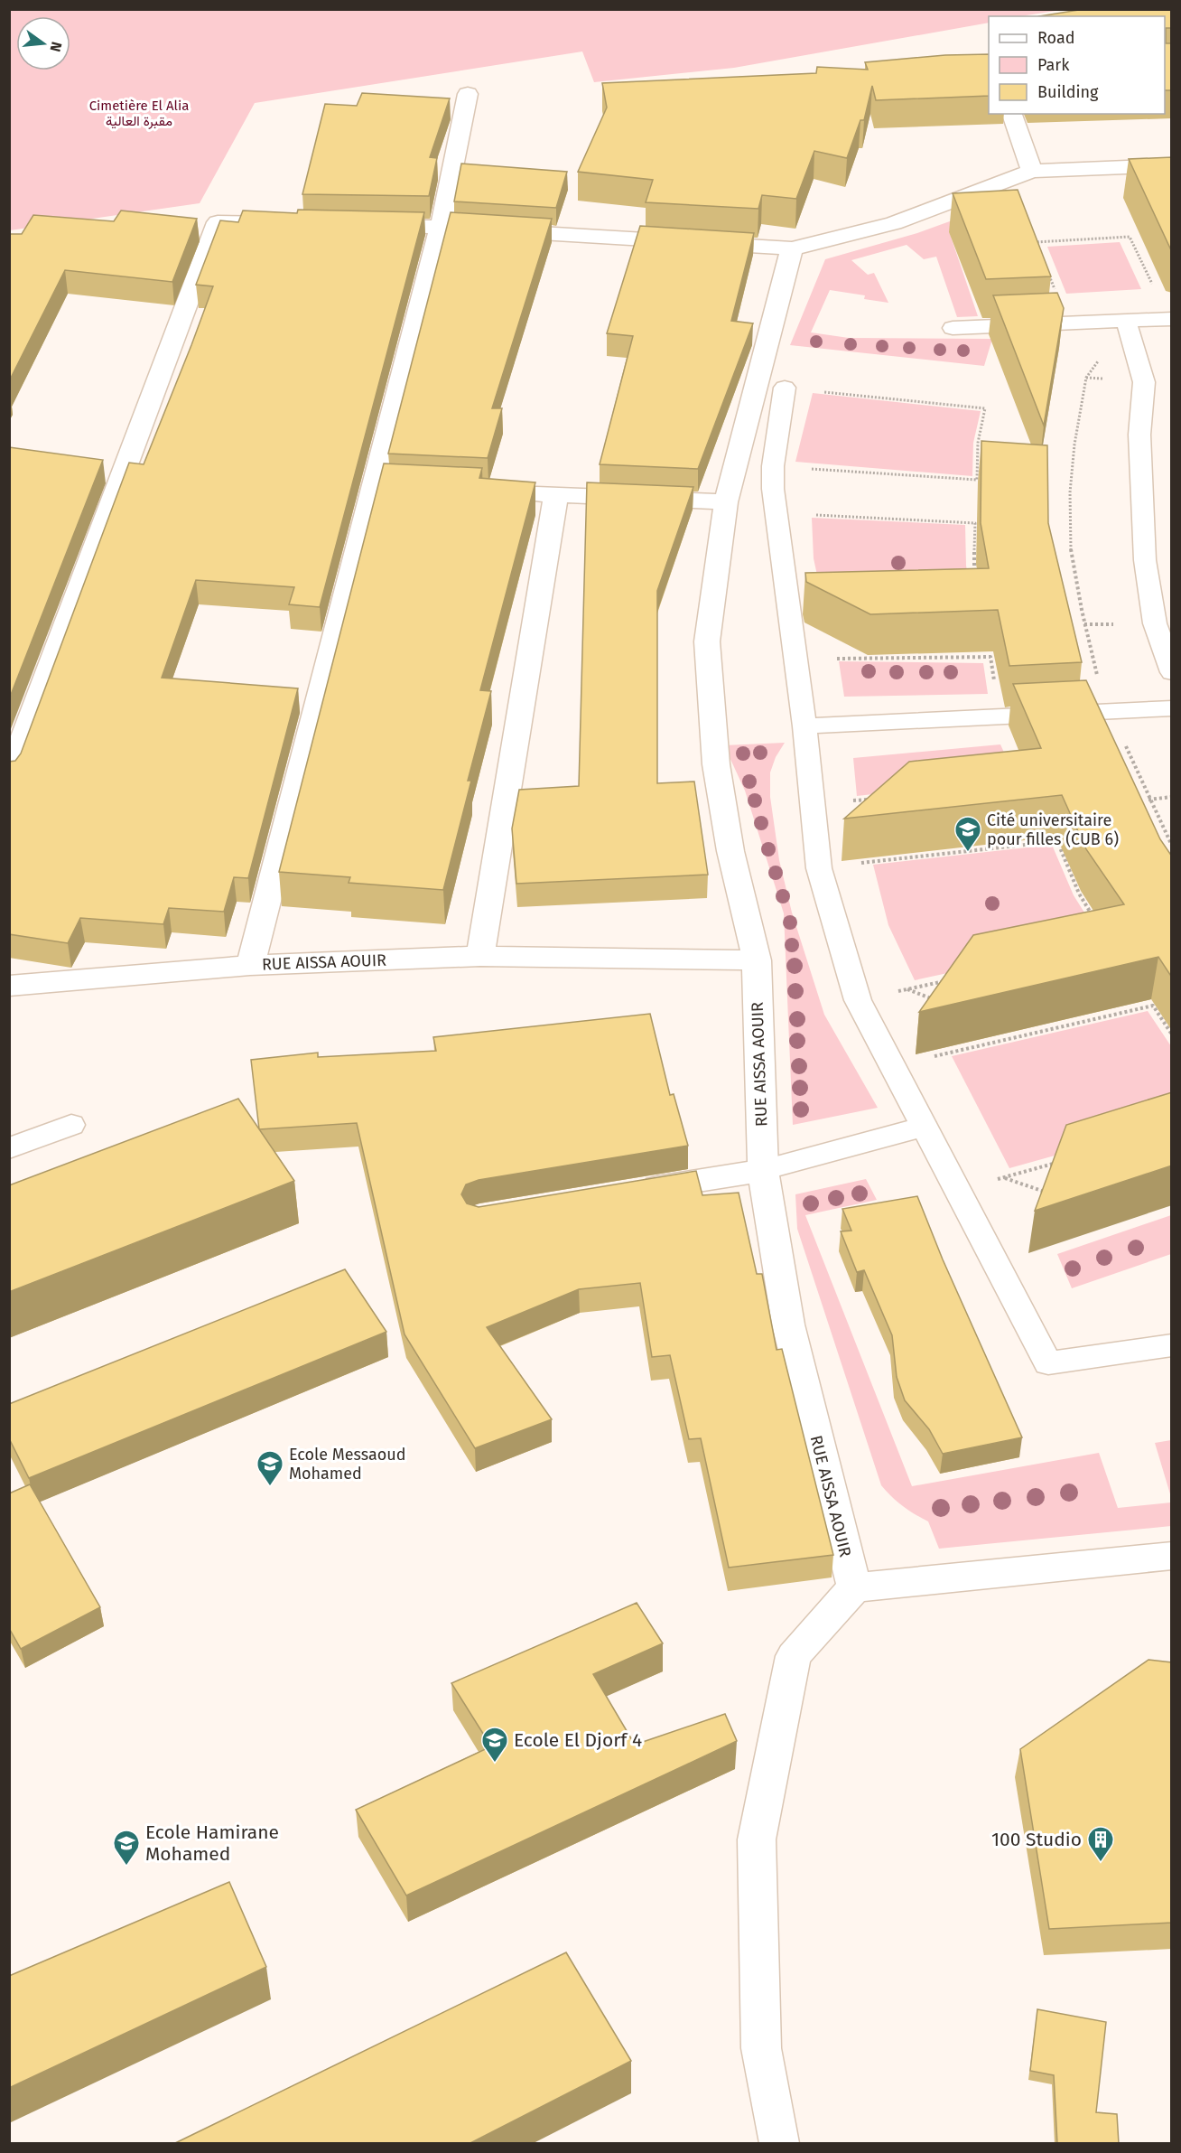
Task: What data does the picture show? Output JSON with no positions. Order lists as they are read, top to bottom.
{
  "streets": {
    "street": ["RUE AISSA AOUIR"]
  },
  "parks": ["Cimetière El Alia مقبرة العالية"],
  "places": {
    "school or university": [
      "Cité universitaire pour filles (CUB 6)",
      "Ecole Messaoud Mohamed",
      "Ecole El Djorf 4",
      "Ecole Hamirane Mohamed"
    ],
    "building": ["100 Studio"]
  },
  "legend": ["Road", "Park", "Building"],
  "north": "right"
}
